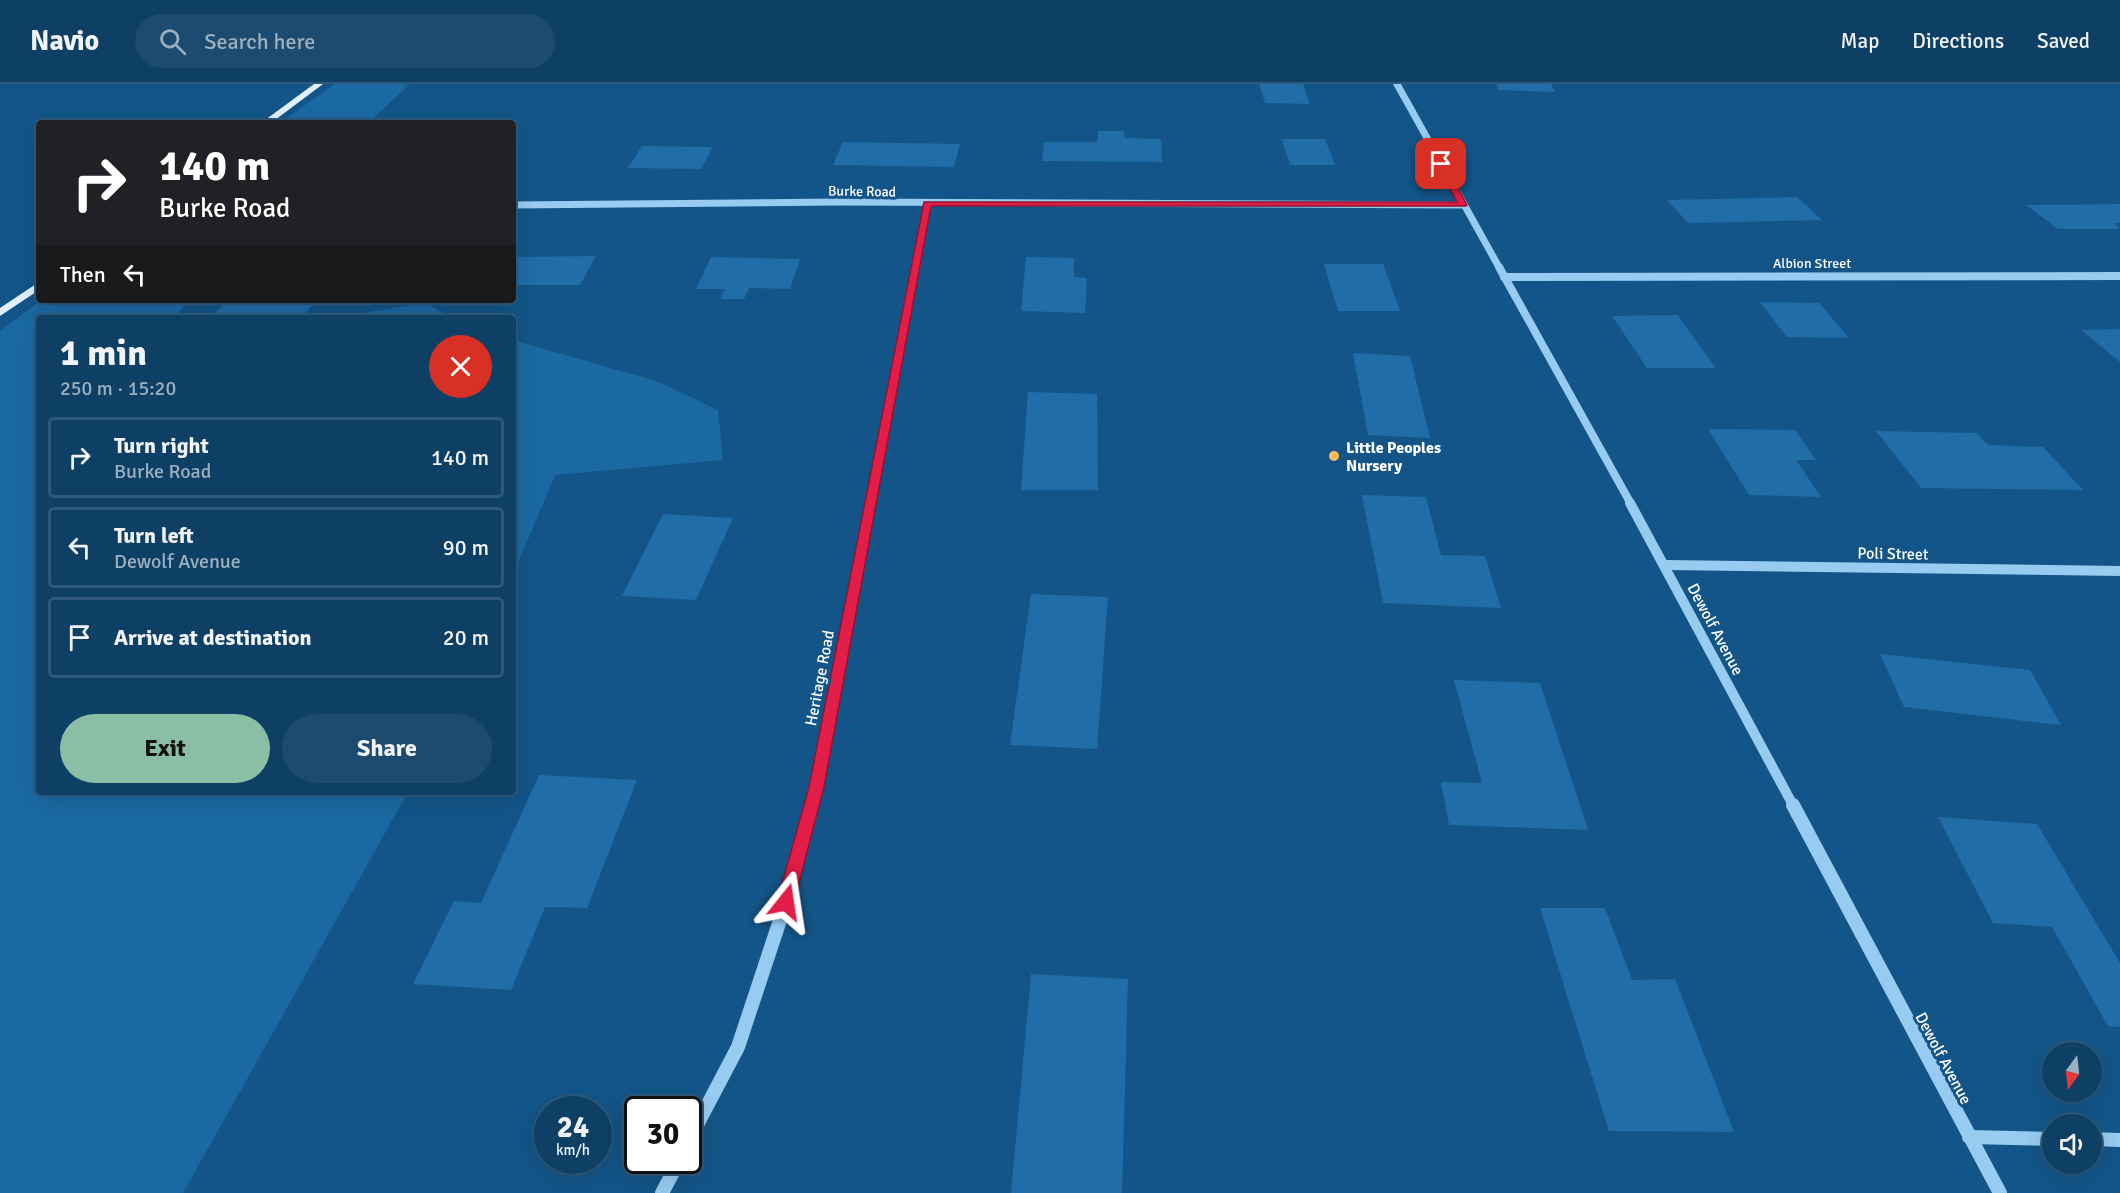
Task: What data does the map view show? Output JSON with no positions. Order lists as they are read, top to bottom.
{
  "streets": {
    "street": [
      "Burke Road",
      "Albion Street",
      "Poli Street",
      "Dewolf Avenue",
      "Heritage Road"
    ]
  },
  "crossings": [
    ["Burke Road", "Dewolf Avenue"],
    ["Burke Road", "Heritage Road"],
    ["Albion Street", "Dewolf Avenue"],
    ["Poli Street", "Dewolf Avenue"]
  ],
  "places": ["Little Peoples Nursery"],
  "north": "bottom",
  "page": {
    "header": "Navio",
    "search": "Search here",
    "nav": ["Map", "Directions", "Saved"],
    "turn": ["140 m", "Burke Road"],
    "then": "Then",
    "heading": ["1 min", "250 m · 15:20"],
    "list": [
      {
        "name": "Turn right",
        "note": "Burke Road",
        "value": "140 m"
      },
      {
        "name": "Turn left",
        "note": "Dewolf Avenue",
        "value": "90 m"
      },
      {
        "name": "Arrive at destination",
        "value": "20 m"
      }
    ],
    "buttons": ["Exit", "Share"],
    "speed": "24 km/h",
    "limit": "30"
  }
}
